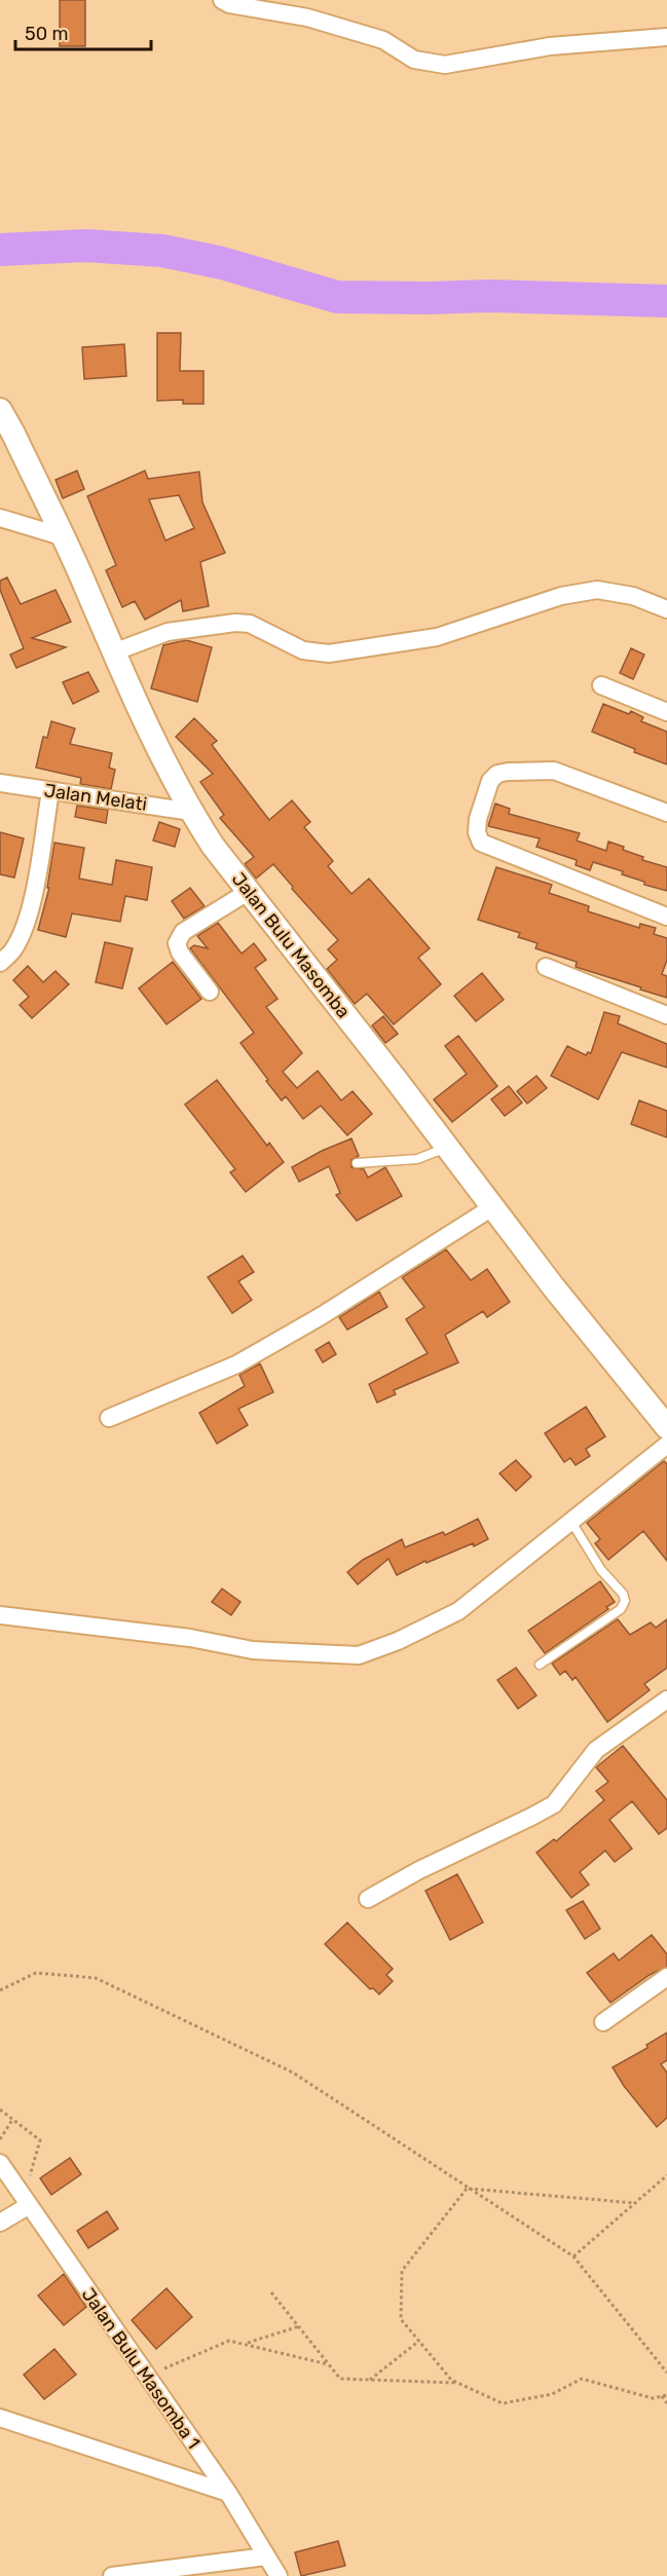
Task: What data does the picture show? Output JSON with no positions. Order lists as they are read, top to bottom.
{
  "streets": {
    "street": ["Jalan Melati", "Jalan Bulu Masomba", "Jalan Bulu Masomba 1"]
  },
  "crossings": [
    ["Jalan Melati", "Jalan Bulu Masomba"]
  ],
  "scale_bar": "50 m"
}
